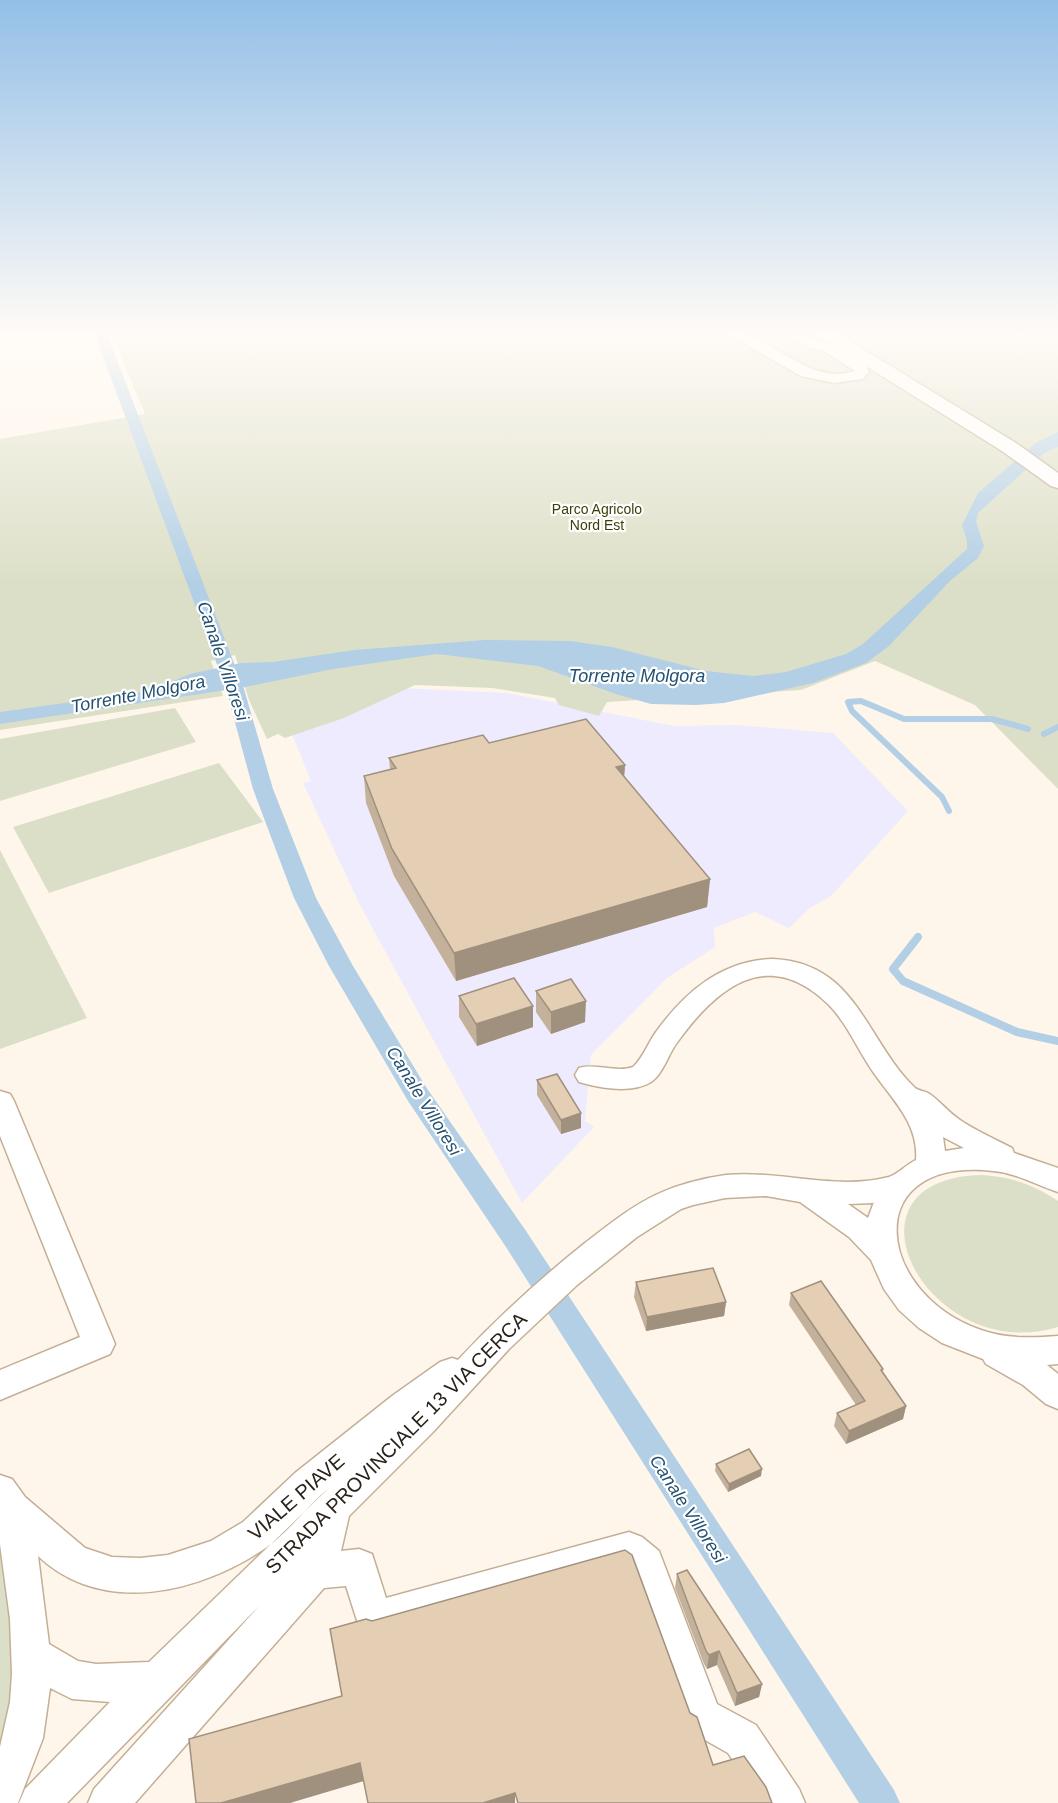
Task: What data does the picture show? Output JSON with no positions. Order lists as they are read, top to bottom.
{
  "streets": {
    "street": ["STRADA PROVINCIALE 13 VIA CERCA", "VIALE PIAVE"]
  },
  "crossings": [
    ["STRADA PROVINCIALE 13 VIA CERCA", "VIALE PIAVE"]
  ],
  "water": ["Canale Villoresi", "Torrente Molgora"],
  "parks": ["Parco Agricolo Nord Est"]
}
